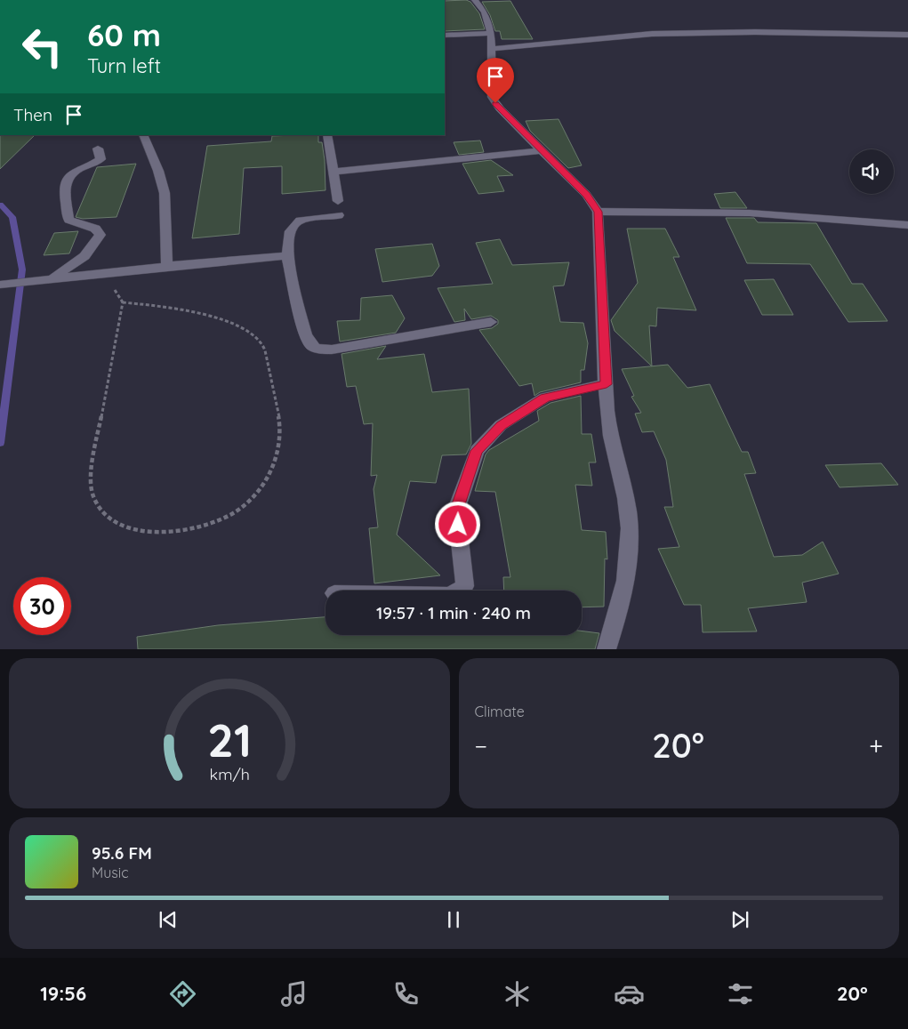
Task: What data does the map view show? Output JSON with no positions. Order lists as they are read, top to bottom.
{
  "page": {
    "turn": ["60 m", "Turn left"],
    "then": "Then",
    "limit": "30",
    "trip": "19:57 · 1 min · 240 m",
    "tile": "Climate",
    "heat": ["−", "20°", "+"],
    "song": ["95.6 FM", "Music"],
    "tabs": ["19:56", "20°"],
    "gauge": ["21", "km/h"]
  }
}
